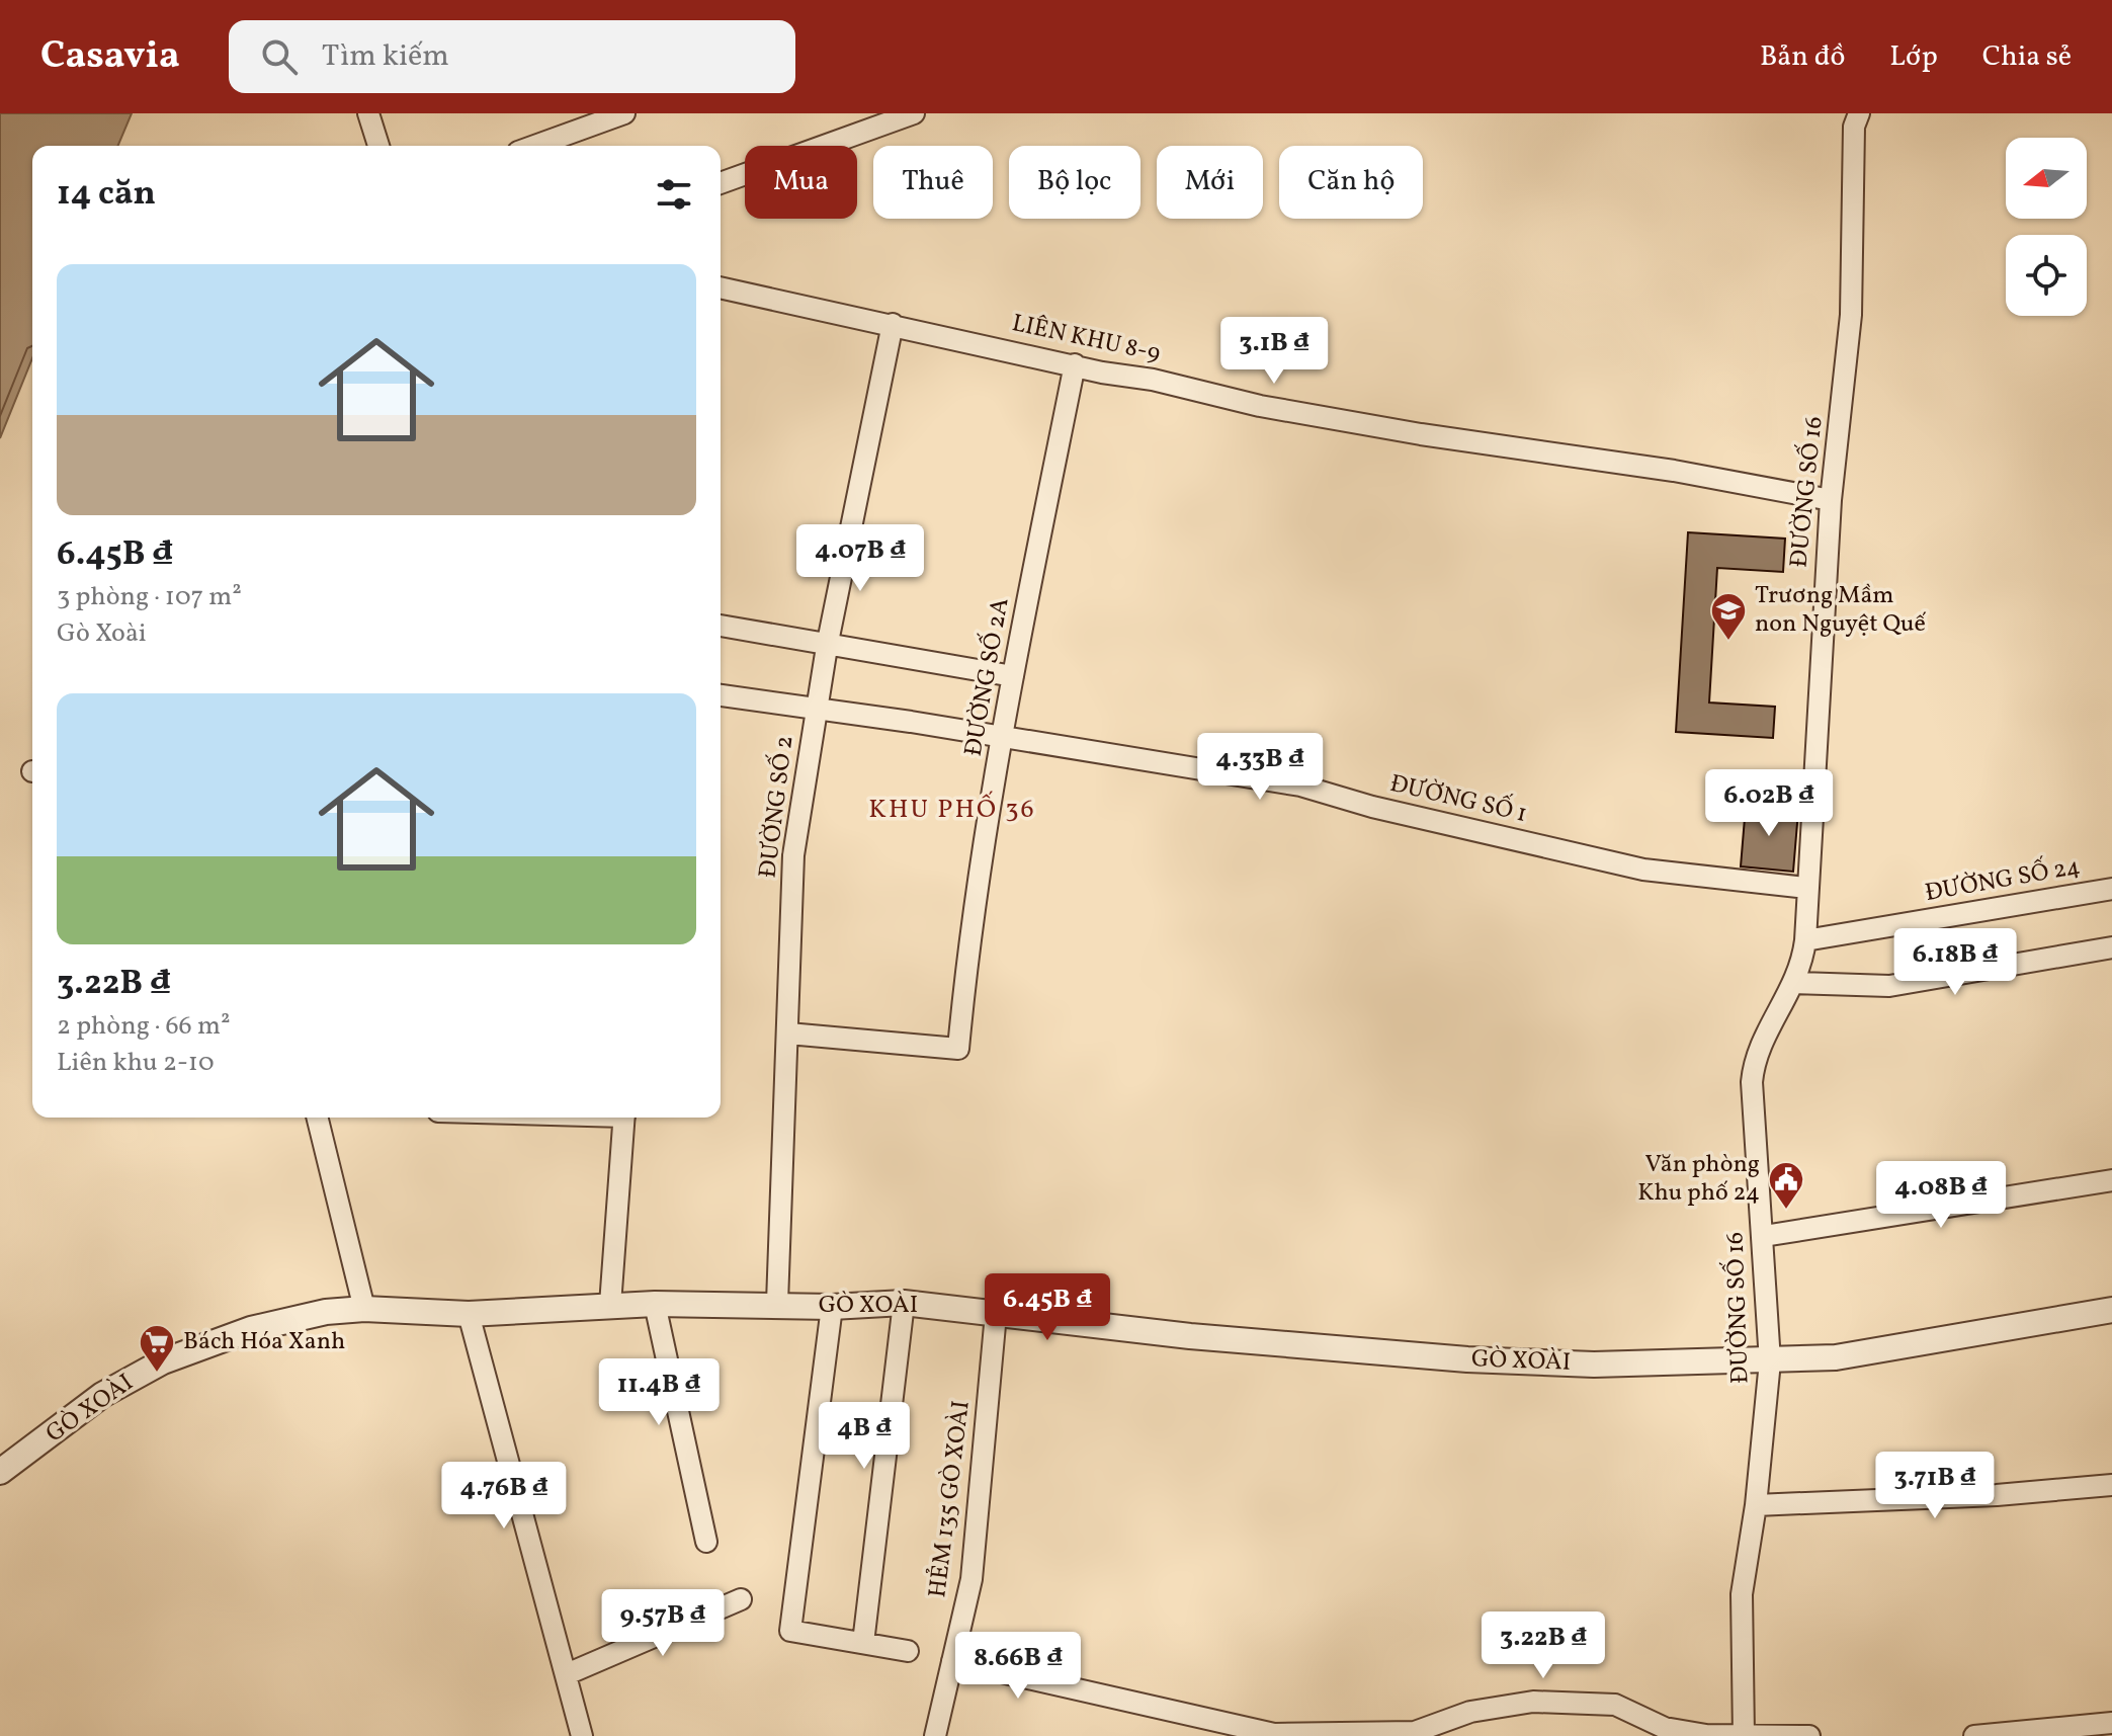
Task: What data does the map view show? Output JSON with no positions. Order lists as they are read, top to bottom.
{
  "streets": {
    "street": [
      "LIÊN KHU 8-9",
      "ĐƯỜNG SỐ 16",
      "ĐƯỜNG SỐ 2A",
      "ĐƯỜNG SỐ 1",
      "ĐƯỜNG SỐ 2",
      "ĐƯỜNG SỐ 24",
      "GÒ XOÀI",
      "HẺM 135 GÒ XOÀI"
    ]
  },
  "crossings": [
    ["LIÊN KHU 8-9", "ĐƯỜNG SỐ 16"],
    ["LIÊN KHU 8-9", "ĐƯỜNG SỐ 2A"],
    ["LIÊN KHU 8-9", "ĐƯỜNG SỐ 2"],
    ["ĐƯỜNG SỐ 16", "ĐƯỜNG SỐ 1"],
    ["ĐƯỜNG SỐ 16", "ĐƯỜNG SỐ 24"],
    ["ĐƯỜNG SỐ 16", "GÒ XOÀI"],
    ["ĐƯỜNG SỐ 2A", "ĐƯỜNG SỐ 1"],
    ["ĐƯỜNG SỐ 2A", "ĐƯỜNG SỐ 2"],
    ["ĐƯỜNG SỐ 1", "ĐƯỜNG SỐ 2"],
    ["ĐƯỜNG SỐ 2", "GÒ XOÀI"],
    ["GÒ XOÀI", "HẺM 135 GÒ XOÀI"]
  ],
  "districts": ["KHU PHỐ 36"],
  "places": {
    "school or university": ["Trương Mầm non Nguyệt Quế"],
    "public building": ["Văn phòng Khu phố 24"],
    "supermarket": ["Bách Hóa Xanh"]
  },
  "north": "left",
  "page": {
    "header": "Casavia",
    "search": "Tìm kiếm",
    "nav": ["Bản đồ", "Lớp", "Chia sẻ"],
    "chip": [
      "Mua",
      "Thuê",
      "Bộ lọc",
      "Mới",
      "Căn hộ"
    ],
    "heading": "14 căn",
    "list": [
      {
        "name": "6.45B ₫",
        "note": "3 phòng · 107 m² · Gò Xoài"
      },
      {
        "name": "3.22B ₫",
        "note": "2 phòng · 66 m² · Liên khu 2-10"
      }
    ],
    "price": [
      "3.1B ₫",
      "4.07B ₫",
      "4.33B ₫",
      "6.02B ₫",
      "6.18B ₫",
      "4.08B ₫",
      "6.45B ₫",
      "11.4B ₫",
      "4B ₫",
      "3.71B ₫",
      "4.76B ₫",
      "9.57B ₫",
      "3.22B ₫",
      "8.66B ₫"
    ]
  }
}
